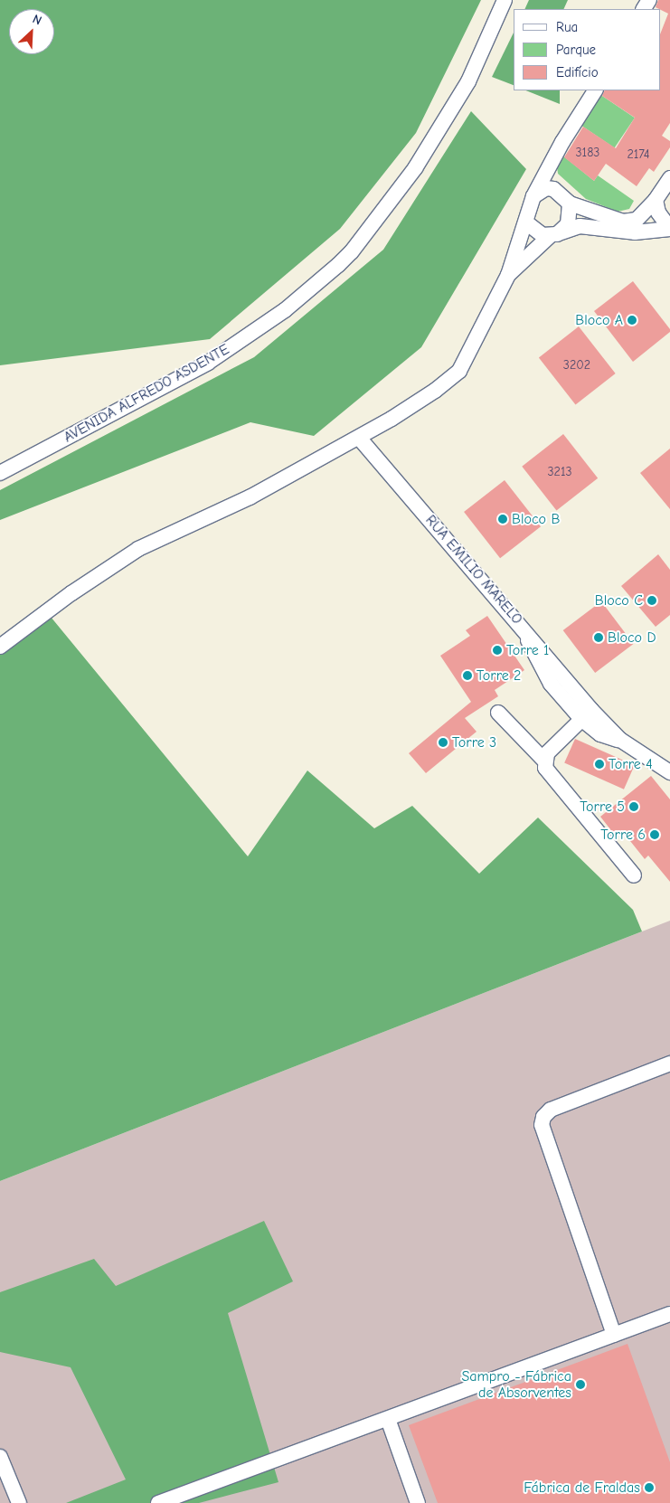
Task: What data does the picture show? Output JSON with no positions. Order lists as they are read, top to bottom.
{
  "streets": {
    "street": ["AVENIDA ALFREDO ASDENTE", "RUA EMILIO MARELO"]
  },
  "places": [
    "Bloco A",
    "Bloco B",
    "Bloco C",
    "Bloco D",
    "Torre 1",
    "Torre 2",
    "Torre 3",
    "Torre 4",
    "Torre 5",
    "Torre 6",
    "Sampro - Fábrica de Absorventes",
    "Fábrica de Fraldas"
  ],
  "house_numbers": [
    "3183",
    "2174",
    "3202",
    "3213"
  ],
  "legend": ["Rua", "Parque", "Edifício"],
  "north": "top right"
}
